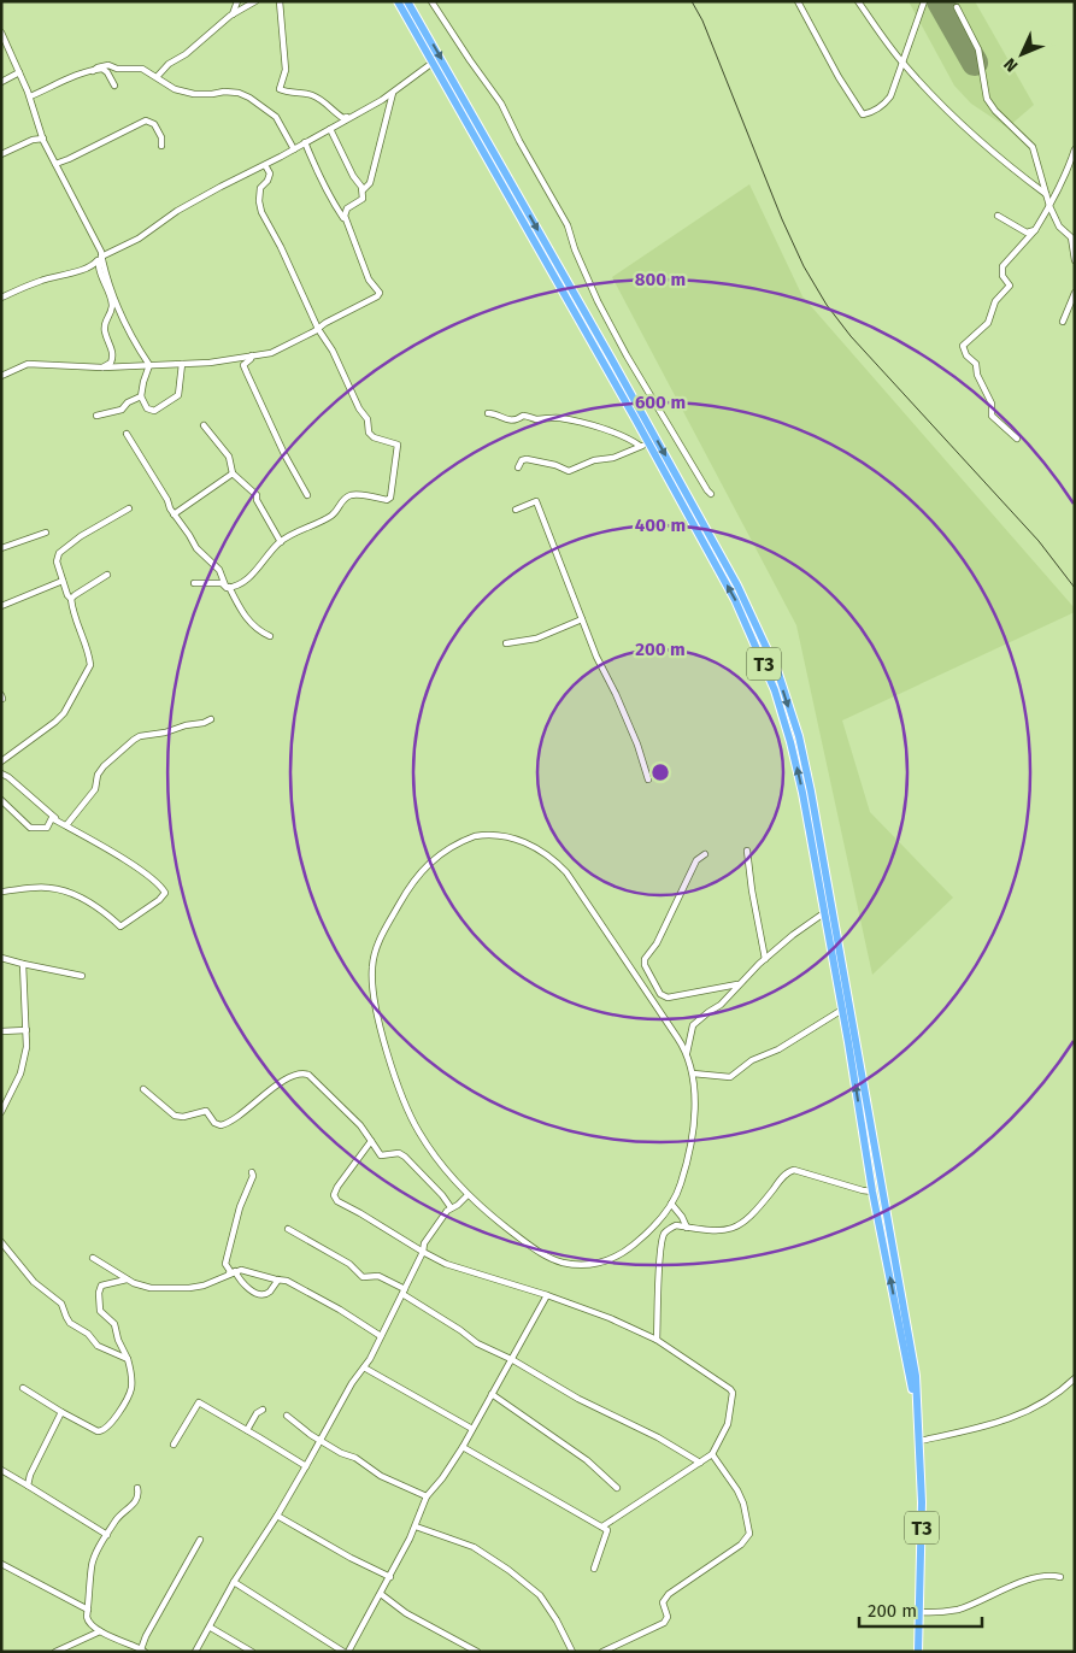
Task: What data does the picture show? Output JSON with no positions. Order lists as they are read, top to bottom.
{
  "streets": {
    "highway": ["T3"]
  },
  "scale_bar": "200 m",
  "north": "bottom left",
  "rings": [
    "800 m",
    "600 m",
    "400 m",
    "200 m"
  ]
}
